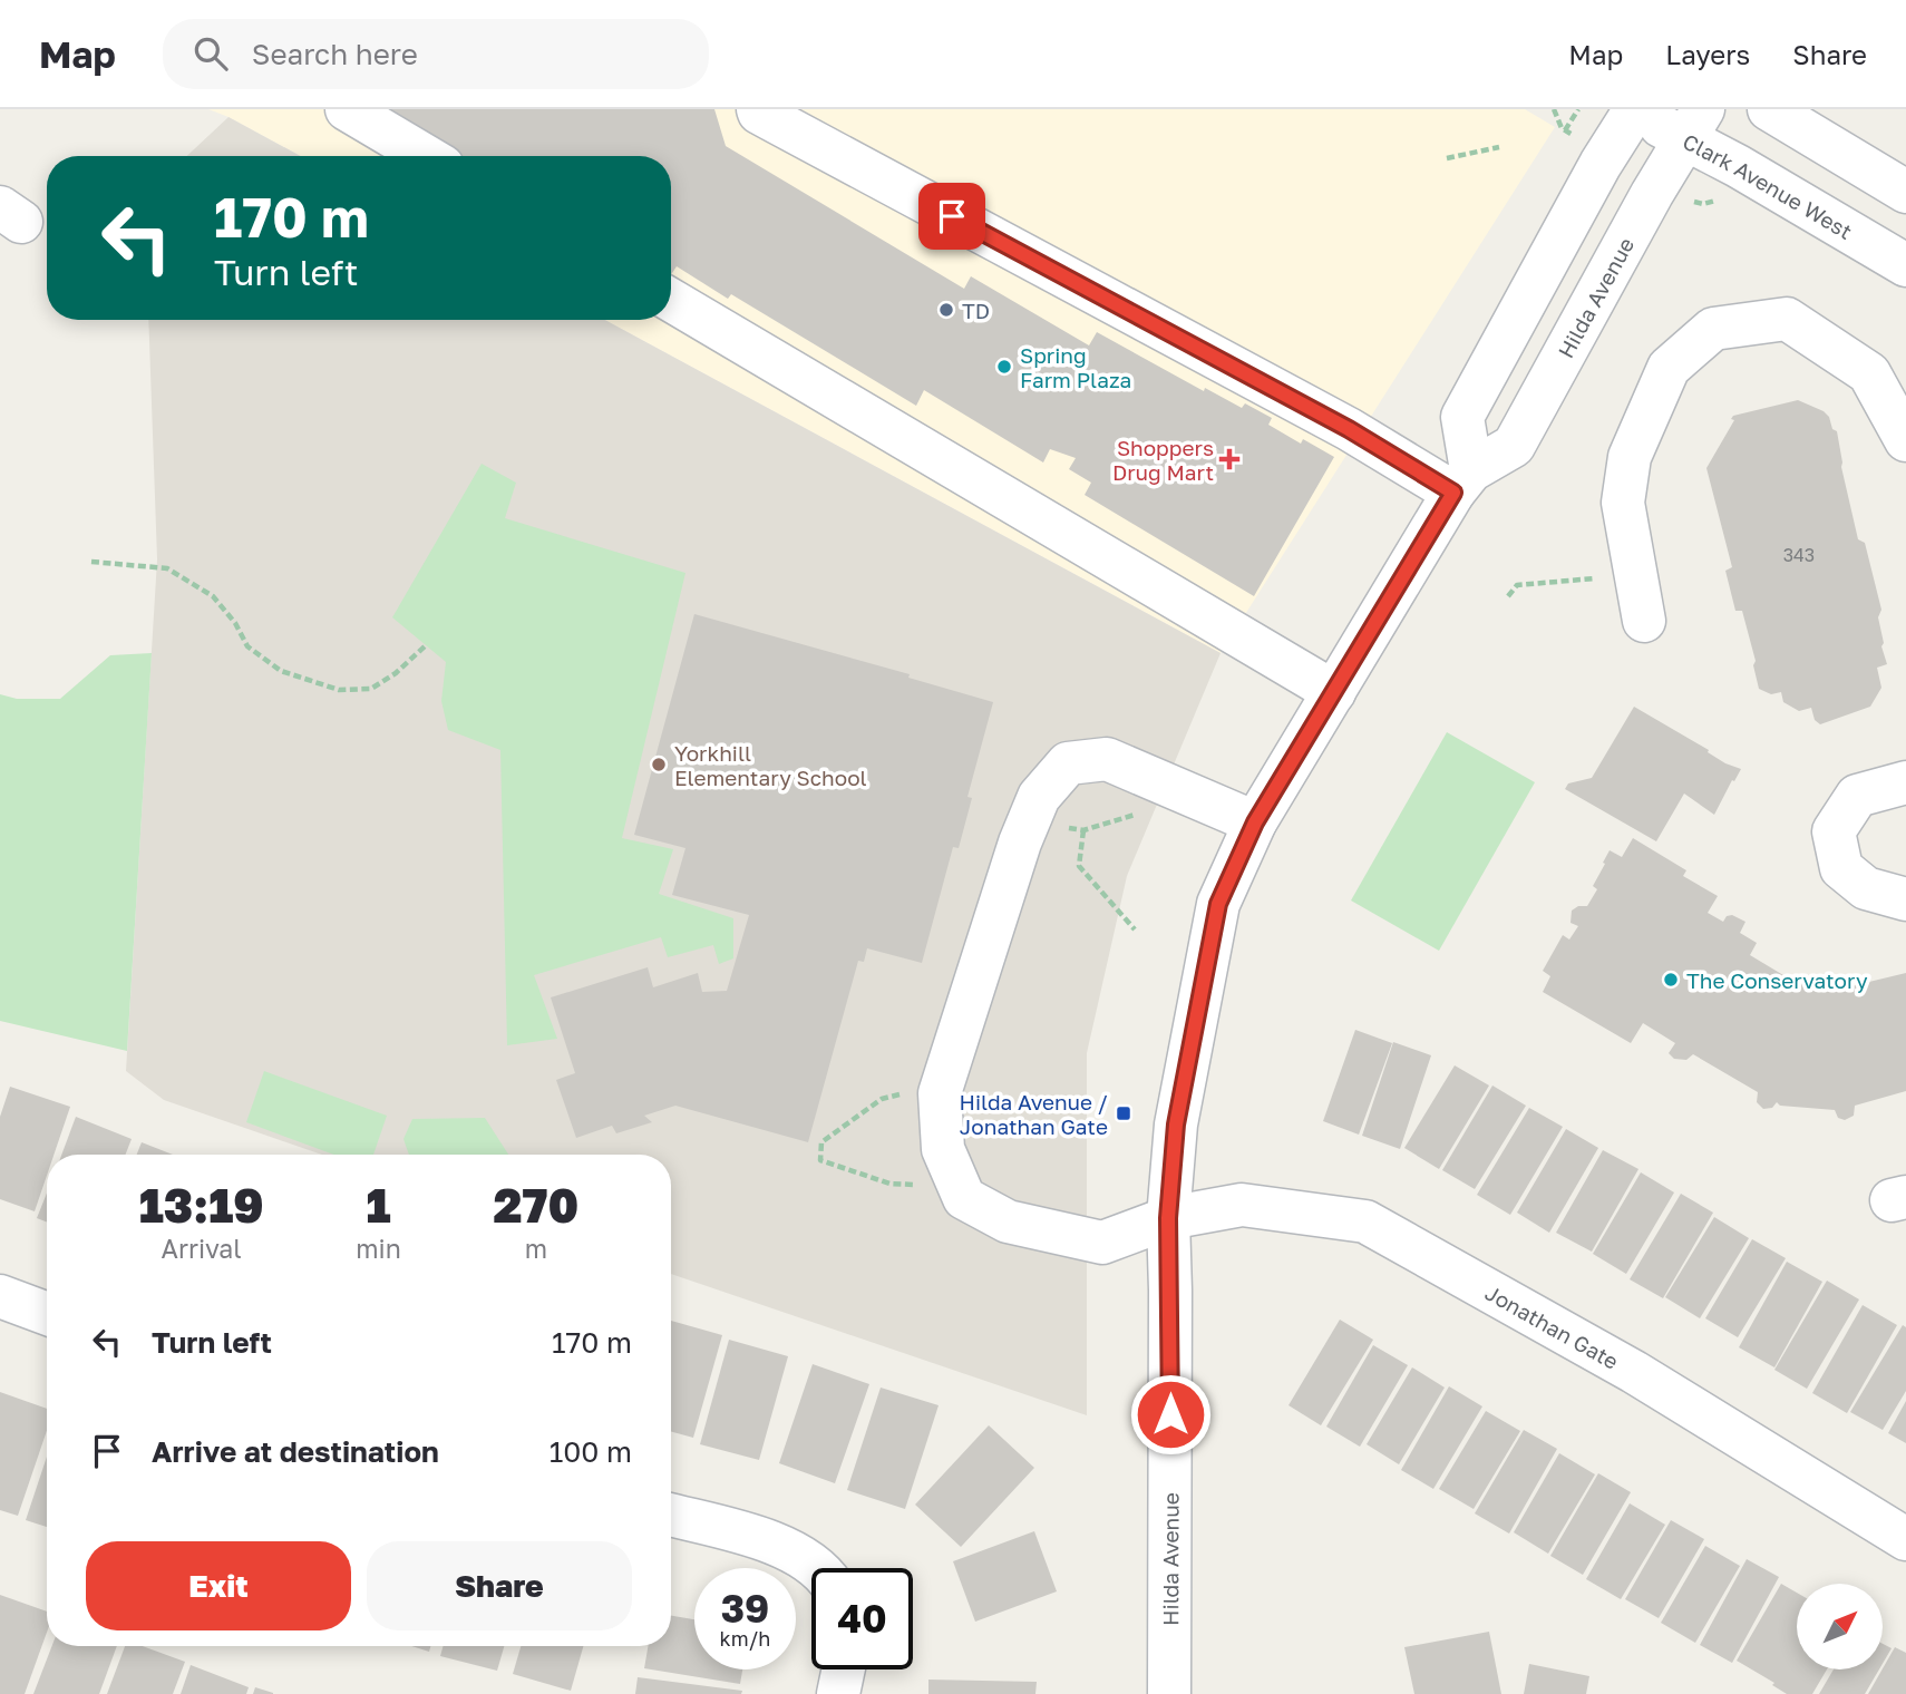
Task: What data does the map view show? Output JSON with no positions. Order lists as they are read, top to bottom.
{
  "streets": {
    "street": ["Clark Avenue West", "Hilda Avenue", "Jonathan Gate"]
  },
  "crossings": [
    ["Clark Avenue West", "Hilda Avenue"],
    ["Hilda Avenue", "Jonathan Gate"]
  ],
  "places": {
    "other": [
      "TD",
      "Spring Farm Plaza",
      "Yorkhill Elementary School",
      "The Conservatory"
    ],
    "health": ["Shoppers Drug Mart"],
    "transit": ["Hilda Avenue / Jonathan Gate"]
  },
  "house_numbers": ["343"],
  "north": "top right",
  "page": {
    "header": "Map",
    "search": "Search here",
    "nav": ["Map", "Layers", "Share"],
    "turn": ["170 m", "Turn left"],
    "eta": [
      "13:19",
      "Arrival",
      "1",
      "min",
      "270",
      "m"
    ],
    "list": [
      {
        "name": "Turn left",
        "value": "170 m"
      },
      {
        "name": "Arrive at destination",
        "value": "100 m"
      }
    ],
    "buttons": ["Exit", "Share"],
    "speed": "39 km/h",
    "limit": "40"
  }
}
